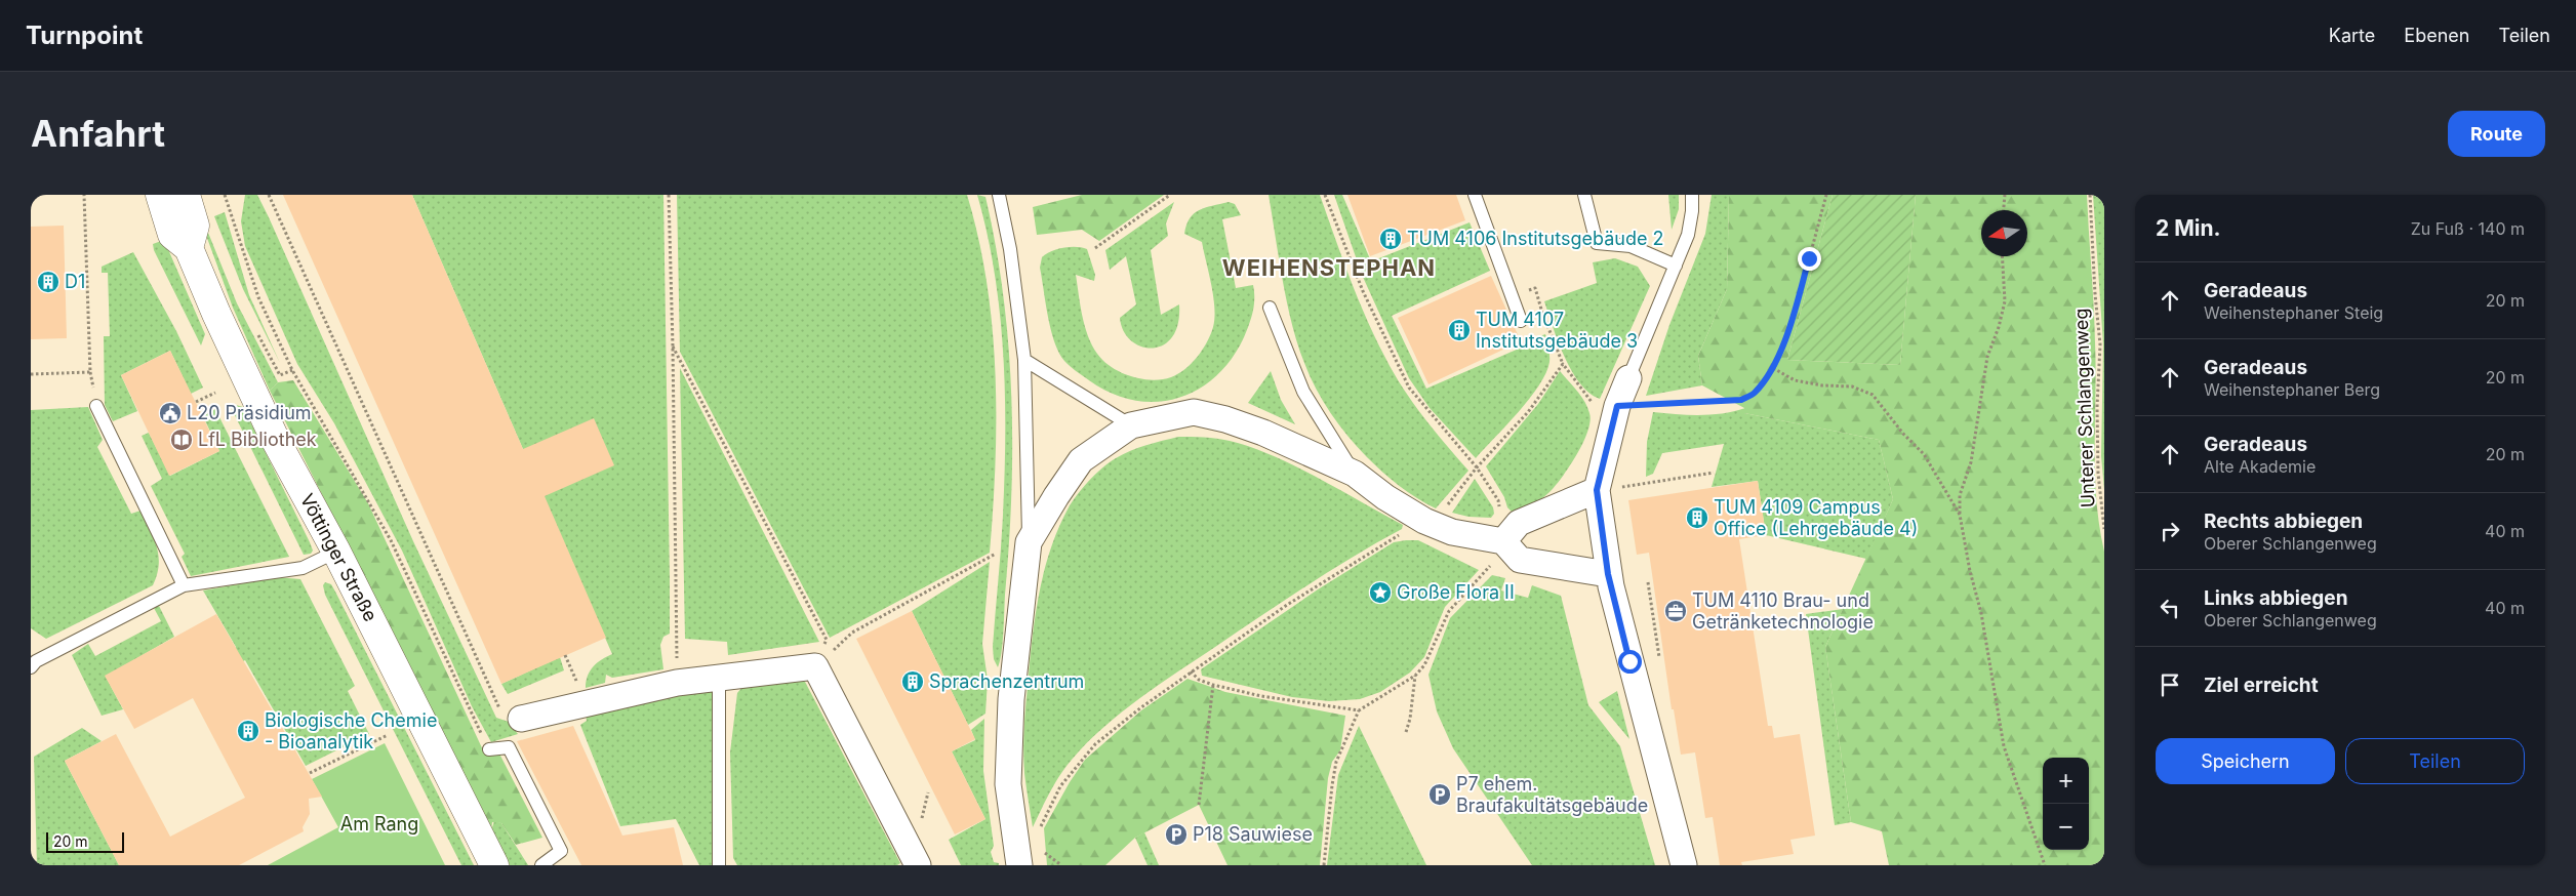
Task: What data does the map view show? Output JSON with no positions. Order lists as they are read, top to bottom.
{
  "streets": {
    "main road": ["Vöttinger Straße"],
    "path": ["Unterer Schlangenweg"]
  },
  "districts": ["WEIHENSTEPHAN"],
  "parks": ["Am Rang"],
  "places": {
    "building": [
      "TUM 4106 Institutsgebäude 2",
      "D1",
      "TUM 4107 Institutsgebäude 3",
      "TUM 4109 Campus Office (Lehrgebäude 4)",
      "Sprachenzentrum",
      "Biologische Chemie - Bioanalytik"
    ],
    "public building": ["L20 Präsidium"],
    "library": ["LfL Bibliothek"],
    "place": ["Große Flora II"],
    "office": ["TUM 4110 Brau- und Getränketechnologie"],
    "parking": ["P7 ehem. Braufakultätsgebäude", "P18 Sauwiese"]
  },
  "scale_bar": "20 m",
  "north": "left",
  "page": {
    "header": "Turnpoint",
    "nav": ["Karte", "Ebenen", "Teilen"],
    "buttons": [
      "Route",
      ["Speichern", "Teilen"]
    ],
    "title": "Anfahrt",
    "heading": ["2 Min.", "Zu Fuß · 140 m"],
    "list": [
      ["Geradeaus", "Weihenstephaner Steig", "20 m"],
      ["Geradeaus", "Weihenstephaner Berg", "20 m"],
      ["Geradeaus", "Alte Akademie", "20 m"],
      ["Rechts abbiegen", "Oberer Schlangenweg", "40 m"],
      ["Links abbiegen", "Oberer Schlangenweg", "40 m"],
      "Ziel erreicht"
    ],
    "map_buttons": ["+", "−"],
    "scale": "20 m"
  }
}
